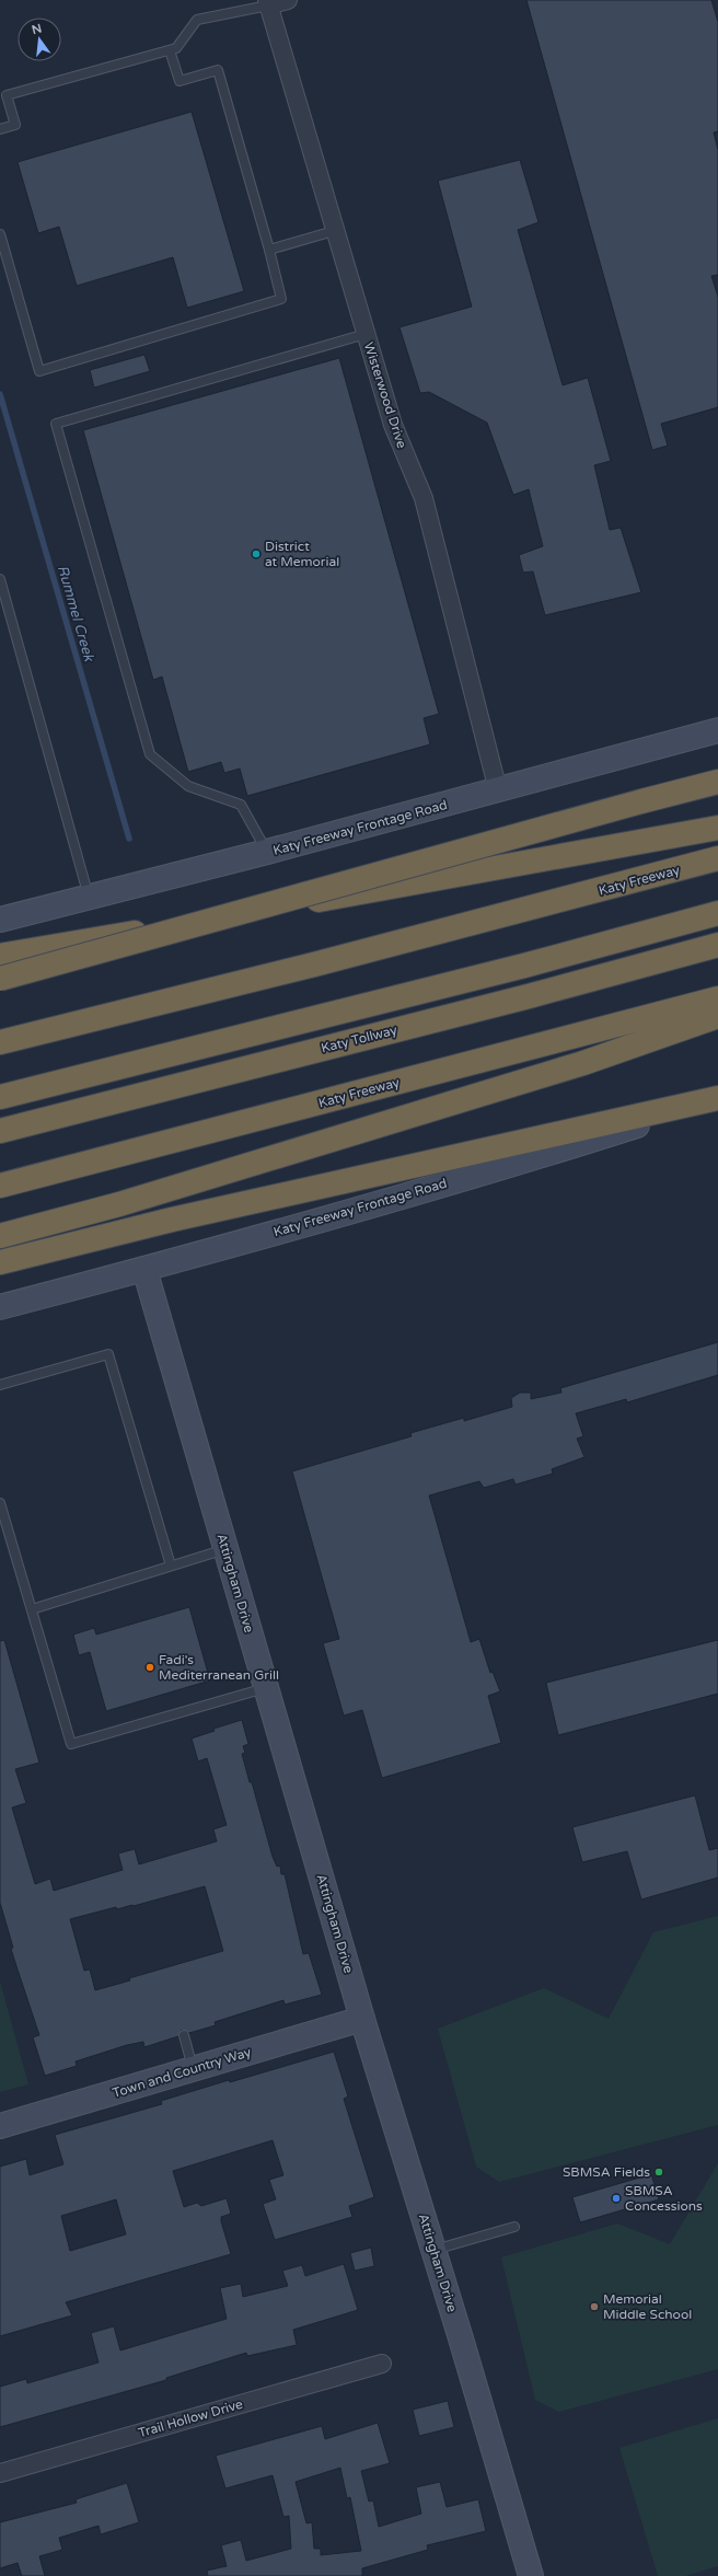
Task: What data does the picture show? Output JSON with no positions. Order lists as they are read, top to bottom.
{
  "streets": {
    "highway": ["Katy Freeway", "Katy Tollway"],
    "street": [
      "Wisterwood Drive",
      "Katy Freeway Frontage Road",
      "Attingham Drive",
      "Town and Country Way",
      "Trail Hollow Drive"
    ]
  },
  "crossings": [
    ["Wisterwood Drive", "Katy Freeway Frontage Road"],
    ["Katy Freeway Frontage Road", "Attingham Drive"],
    ["Attingham Drive", "Town and Country Way"]
  ],
  "water": ["Rummel Creek"],
  "places": [
    "District at Memorial",
    "Fadi's Mediterranean Grill",
    "SBMSA Fields",
    "SBMSA Concessions",
    "Memorial Middle School"
  ],
  "north": "top"
}
